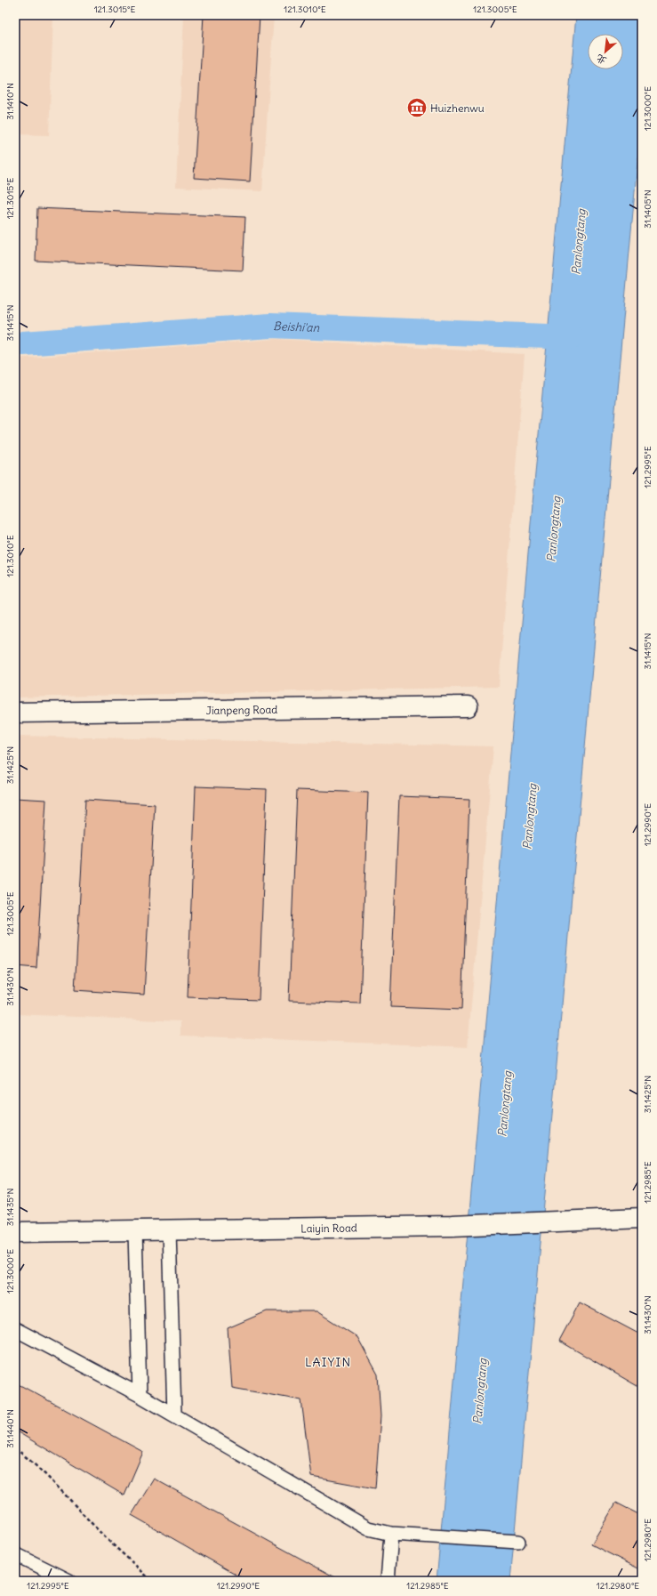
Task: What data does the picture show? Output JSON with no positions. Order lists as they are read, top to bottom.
{
  "streets": {
    "street": ["Jianpeng Road", "Laiyin Road"]
  },
  "districts": ["LAIYIN"],
  "water": ["Panlongtang", "Beishi'an"],
  "places": {
    "museum": ["Huizhenwu"]
  },
  "north": "bottom left",
  "coordinates": [
    "121.3015°E",
    "121.3010°E",
    "121.3005°E",
    "31.1410°N",
    "121.3000°E",
    "31.1405°N",
    "31.1415°N",
    "121.2995°E",
    "31.1425°N",
    "121.2990°E",
    "31.1430°N",
    "121.2985°E",
    "31.1435°N",
    "31.1440°N",
    "121.2980°E"
  ]
}
